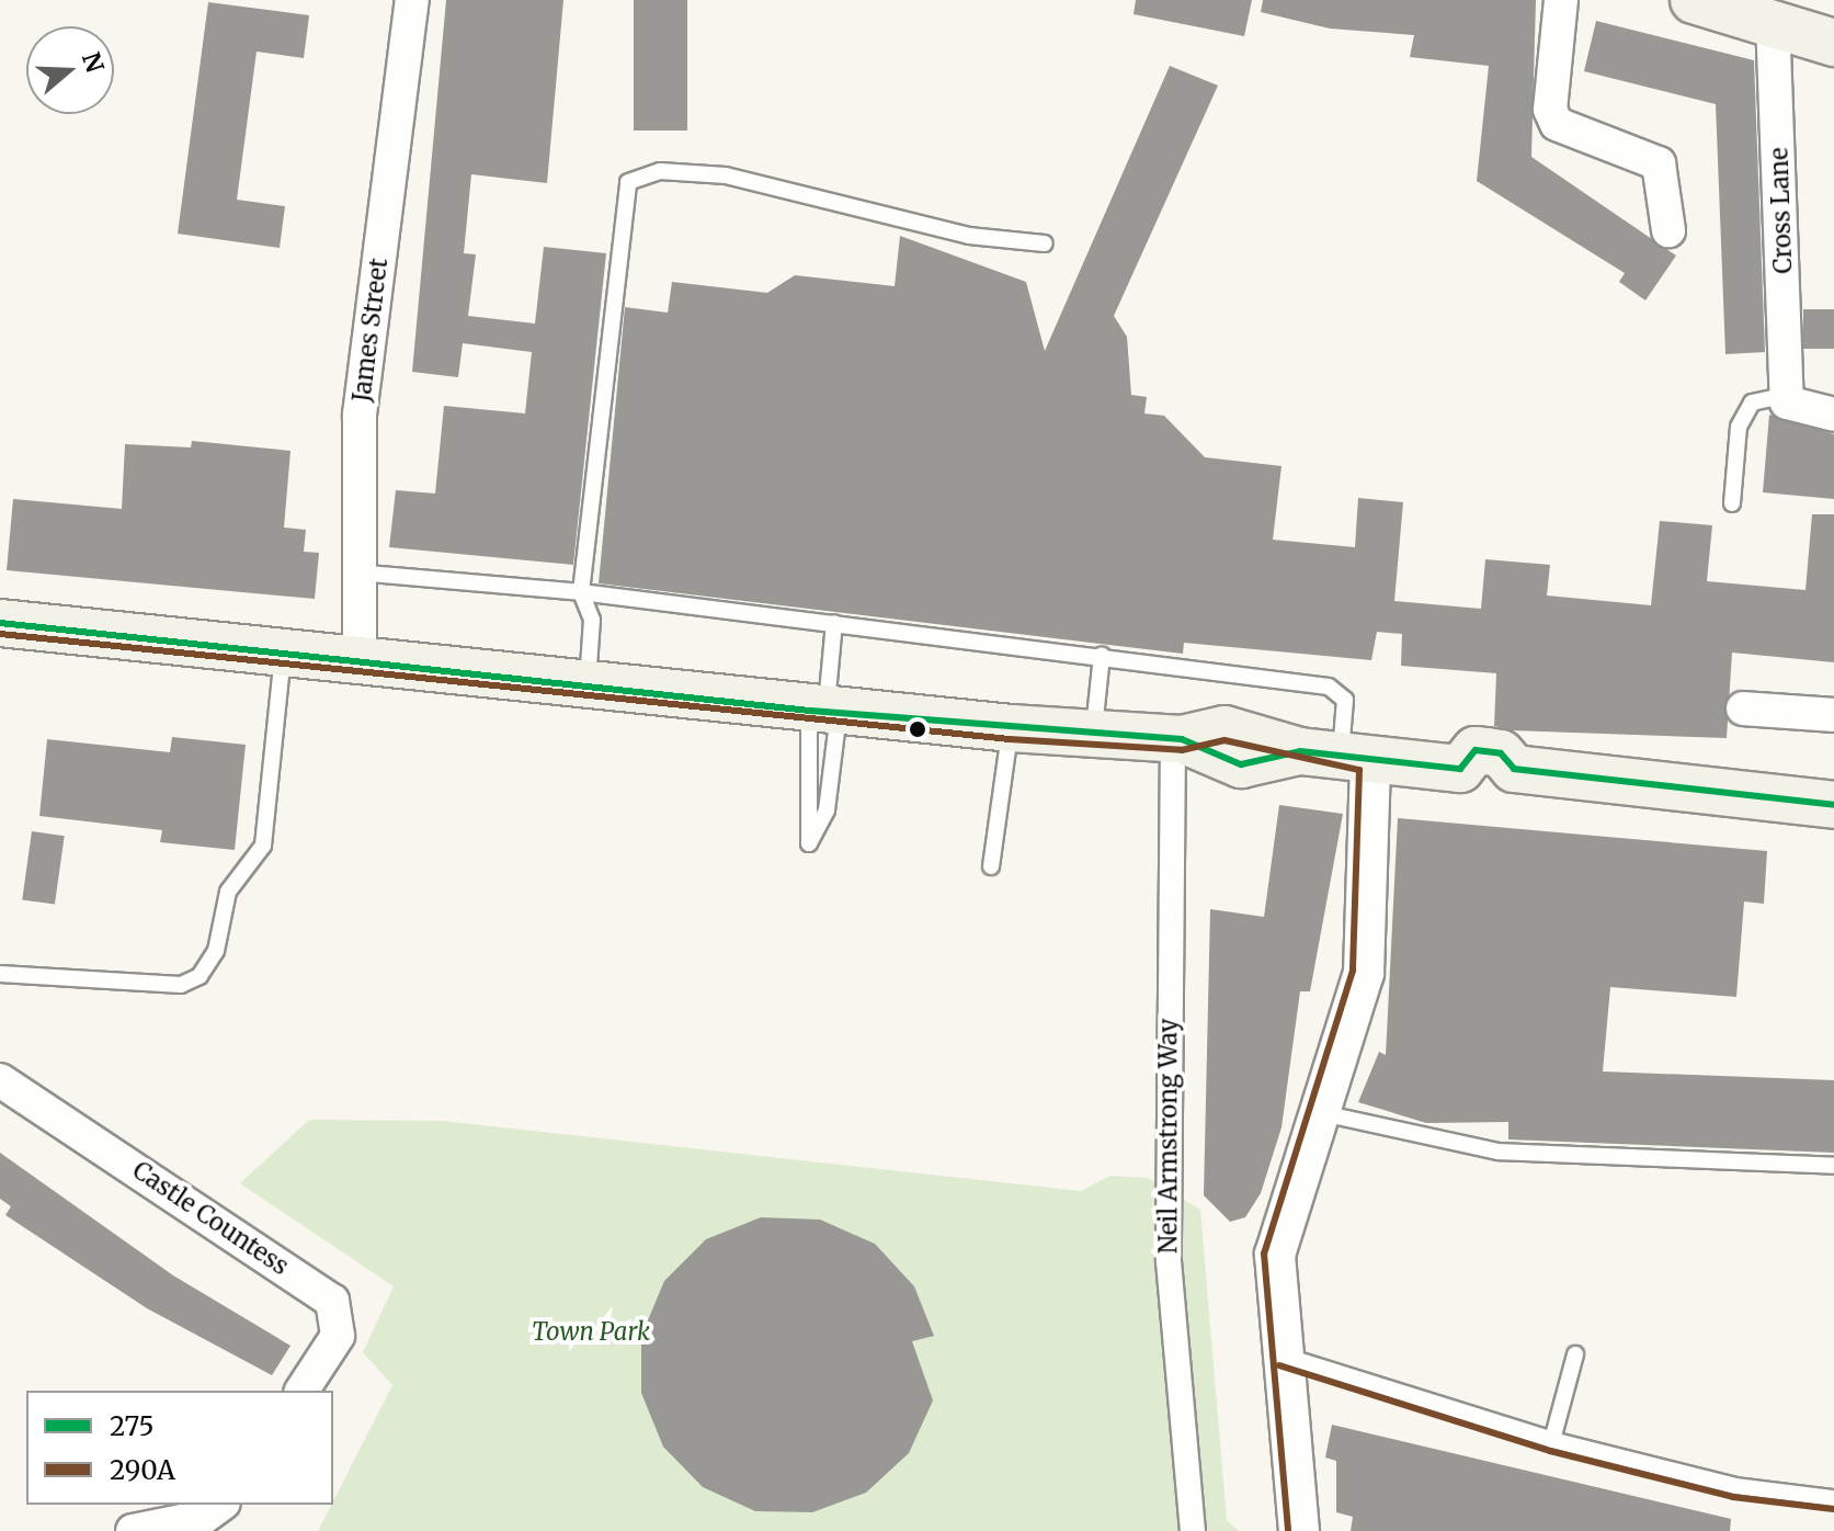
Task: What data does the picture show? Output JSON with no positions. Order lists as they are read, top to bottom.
{
  "streets": {
    "street": [
      "Cross Lane",
      "James Street",
      "Neil Armstrong Way",
      "Castle Countess"
    ]
  },
  "parks": ["Town Park"],
  "lines": ["transit line 275", "transit line 290A"],
  "legend": ["275", "290A"],
  "north": "right"
}
